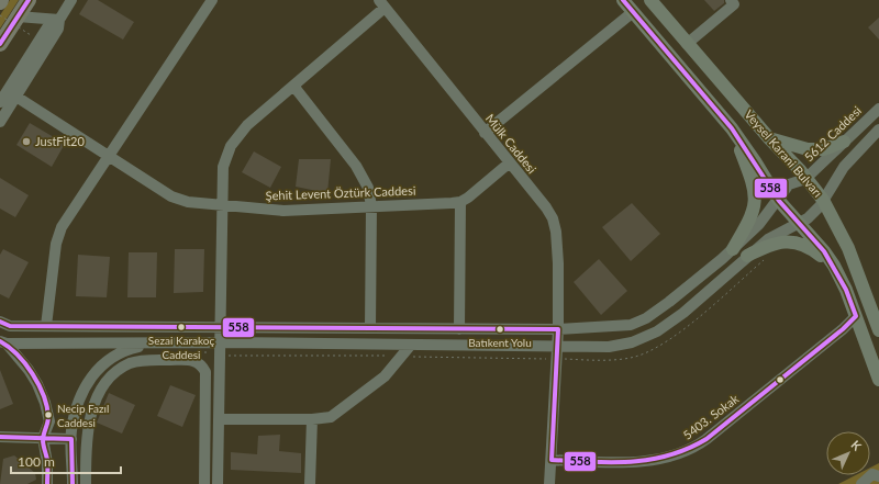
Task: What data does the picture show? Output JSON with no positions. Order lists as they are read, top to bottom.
{
  "streets": {
    "main road": ["Veysel Karani Bulvarı"],
    "street": [
      "5612 Caddesi",
      "Mülk Caddesi",
      "Şehit Levent Öztürk Caddesi",
      "5403. Sokak"
    ]
  },
  "crossings": [
    ["5612 Caddesi", "Veysel Karani Bulvarı"],
    ["Mülk Caddesi", "5403. Sokak"],
    ["Veysel Karani Bulvarı", "5403. Sokak"]
  ],
  "places": [
    "JustFit20",
    "Sezai Karakoç Caddesi",
    "Batıkent Yolu",
    "Necip Fazıl Caddesi"
  ],
  "lines": ["transit line 558"],
  "scale_bar": "100 m",
  "north": "top right"
}
